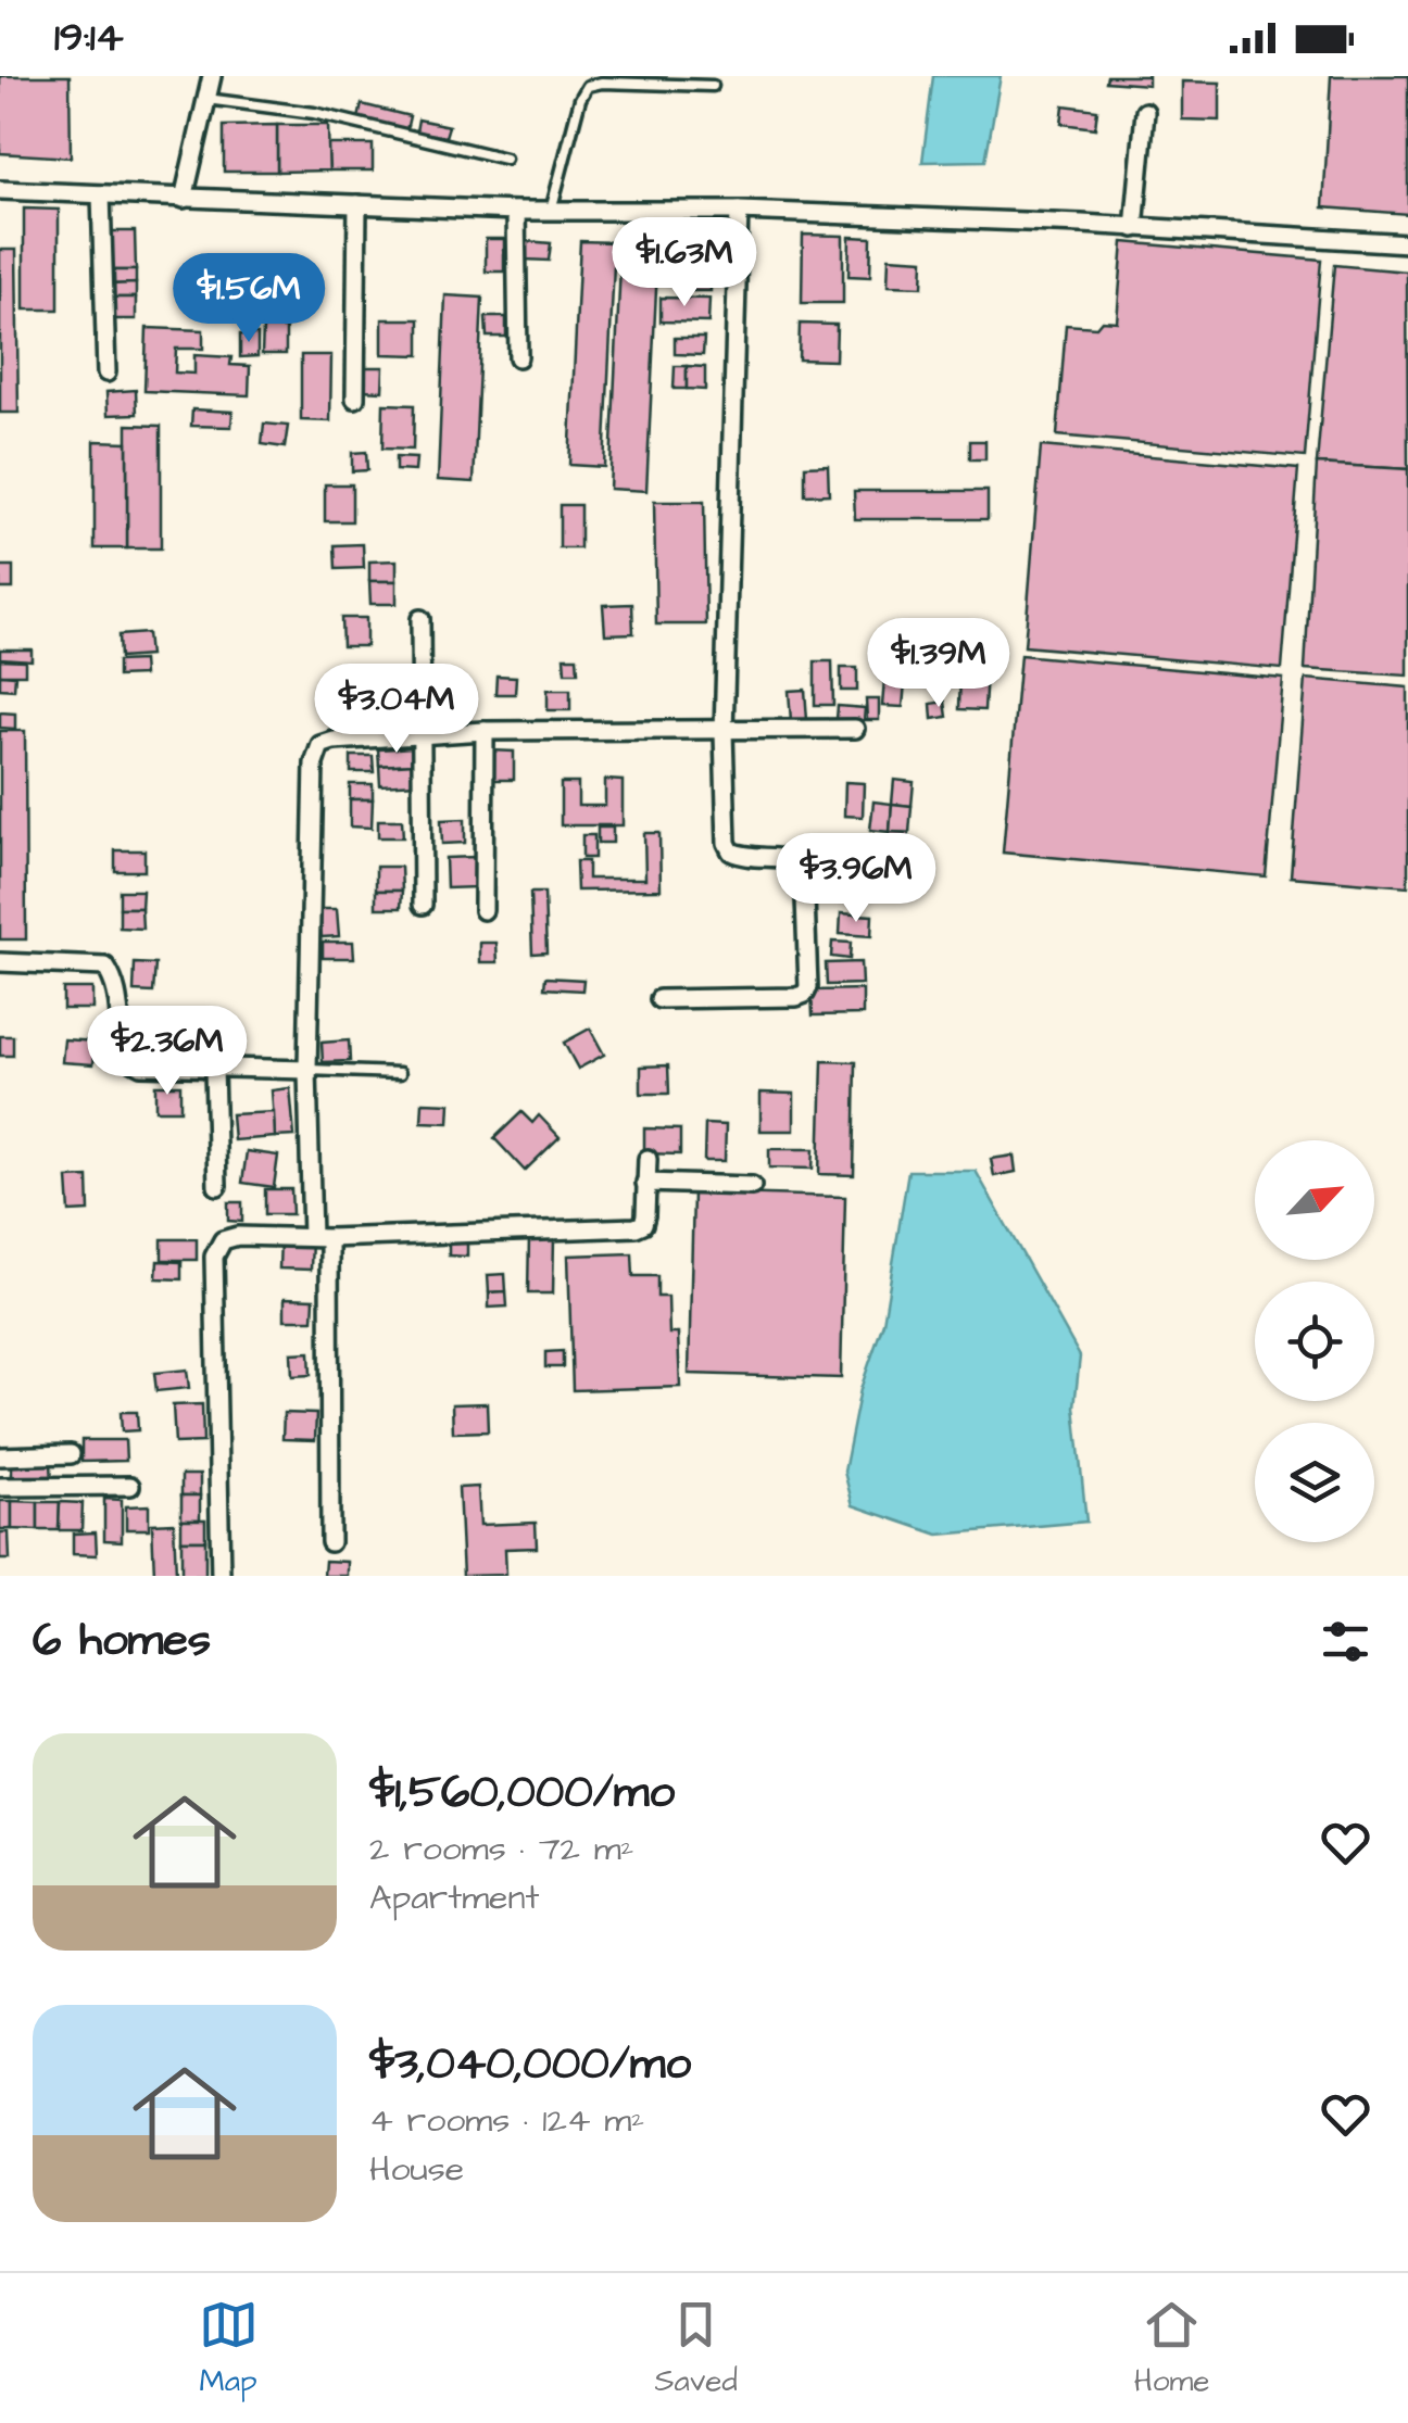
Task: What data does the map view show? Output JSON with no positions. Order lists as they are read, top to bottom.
{
  "north": "top right",
  "page": {
    "status": "19:14",
    "price": [
      "$1.63M",
      "$1.56M",
      "$1.39M",
      "$3.04M",
      "$3.96M",
      "$2.36M"
    ],
    "heading": "6 homes",
    "list": [
      {
        "name": "$1,560,000/mo",
        "note": "2 rooms · 72 m² · Apartment"
      },
      {
        "name": "$3,040,000/mo",
        "note": "4 rooms · 124 m² · House"
      }
    ],
    "tabs": ["Map", "Saved", "Home"]
  }
}
